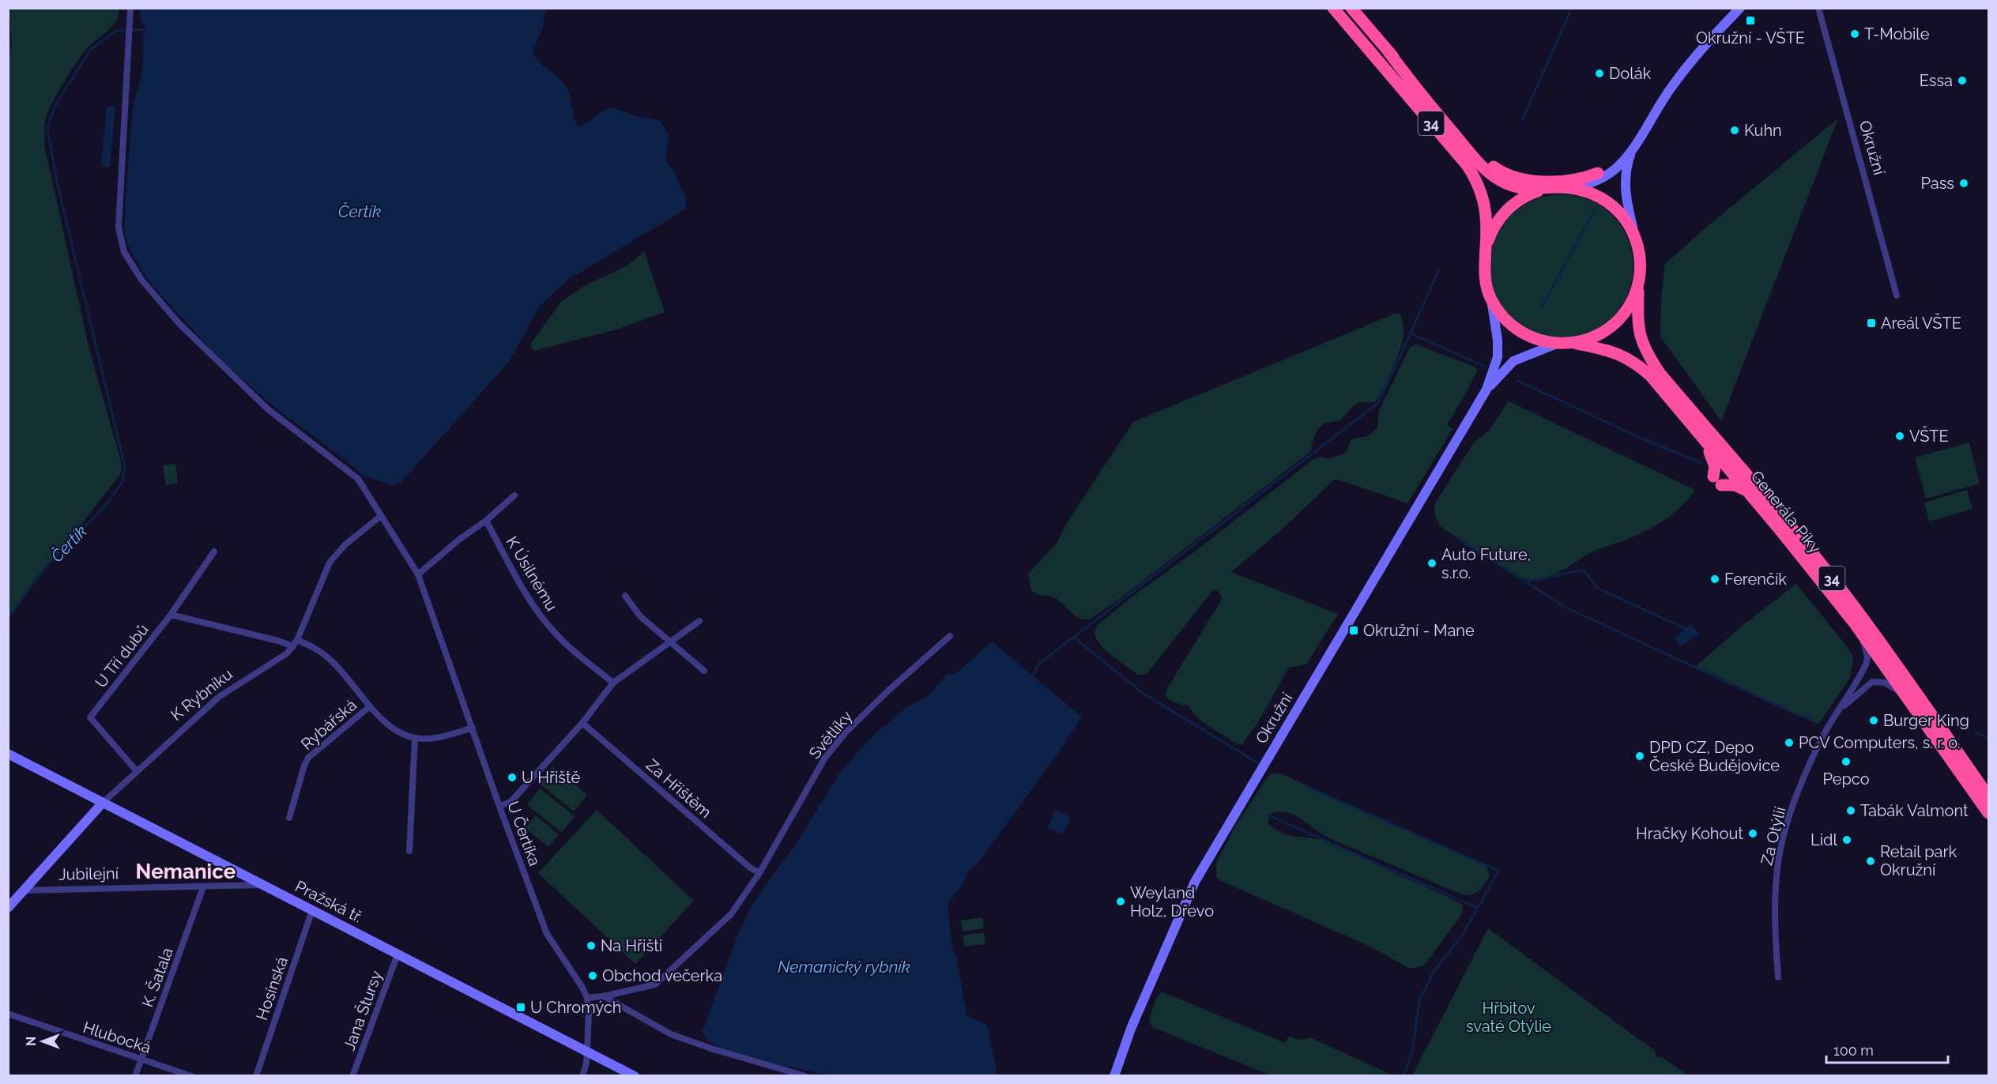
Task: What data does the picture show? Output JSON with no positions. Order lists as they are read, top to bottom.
{
  "streets": {
    "highway": ["34", "Generála Píky"],
    "main road": ["Okružní", "K Rybníku", "Pražská tř."],
    "street": [
      "K Úsilnému",
      "U Tří dubů",
      "Rybářská",
      "Světlíky",
      "Za Hřištěm",
      "U Čertíka",
      "Za Otýlií",
      "Jubilejní",
      "K. Šatala",
      "Hosínská",
      "Jana Štursy",
      "Hlubocká"
    ]
  },
  "crossings": [
    ["34", "Okružní"],
    ["34", "Generála Píky"],
    ["Okružní", "Generála Píky"],
    ["Generála Píky", "Za Otýlií"],
    ["U Tří dubů", "K Rybníku"],
    ["K Rybníku", "Rybářská"],
    ["K Rybníku", "U Čertíka"],
    ["K Rybníku", "Jubilejní"],
    ["K Rybníku", "Pražská tř."],
    ["Rybářská", "U Čertíka"],
    ["Světlíky", "Za Hřištěm"],
    ["Jubilejní", "Pražská tř."],
    ["Jubilejní", "K. Šatala"],
    ["Pražská tř.", "Hosínská"],
    ["Pražská tř.", "Jana Štursy"],
    ["K. Šatala", "Hlubocká"]
  ],
  "districts": ["Nemanice"],
  "water": ["Čertík", "Nemanický rybník"],
  "parks": ["Hřbitov svaté Otýlie"],
  "places": {
    "transit": [
      "Okružní - VŠTE",
      "Areál VŠTE",
      "Okružní - Mane",
      "U Chromých"
    ],
    "other": [
      "T-Mobile",
      "Dolák",
      "Essa",
      "Kuhn",
      "Pass",
      "VŠTE",
      "Auto Future, s.r.o.",
      "Ferenčík",
      "Burger King",
      "PCV Computers, s. r. o.",
      "DPD CZ, Depo České Budějovice",
      "Pepco",
      "U Hřiště",
      "Tabák Valmont",
      "Hračky Kohout",
      "Lidl",
      "Retail park Okružní",
      "Weyland Holz, Dřevo",
      "Na Hřišti",
      "Obchod večerka"
    ]
  },
  "scale_bar": "100 m",
  "north": "left"
}
